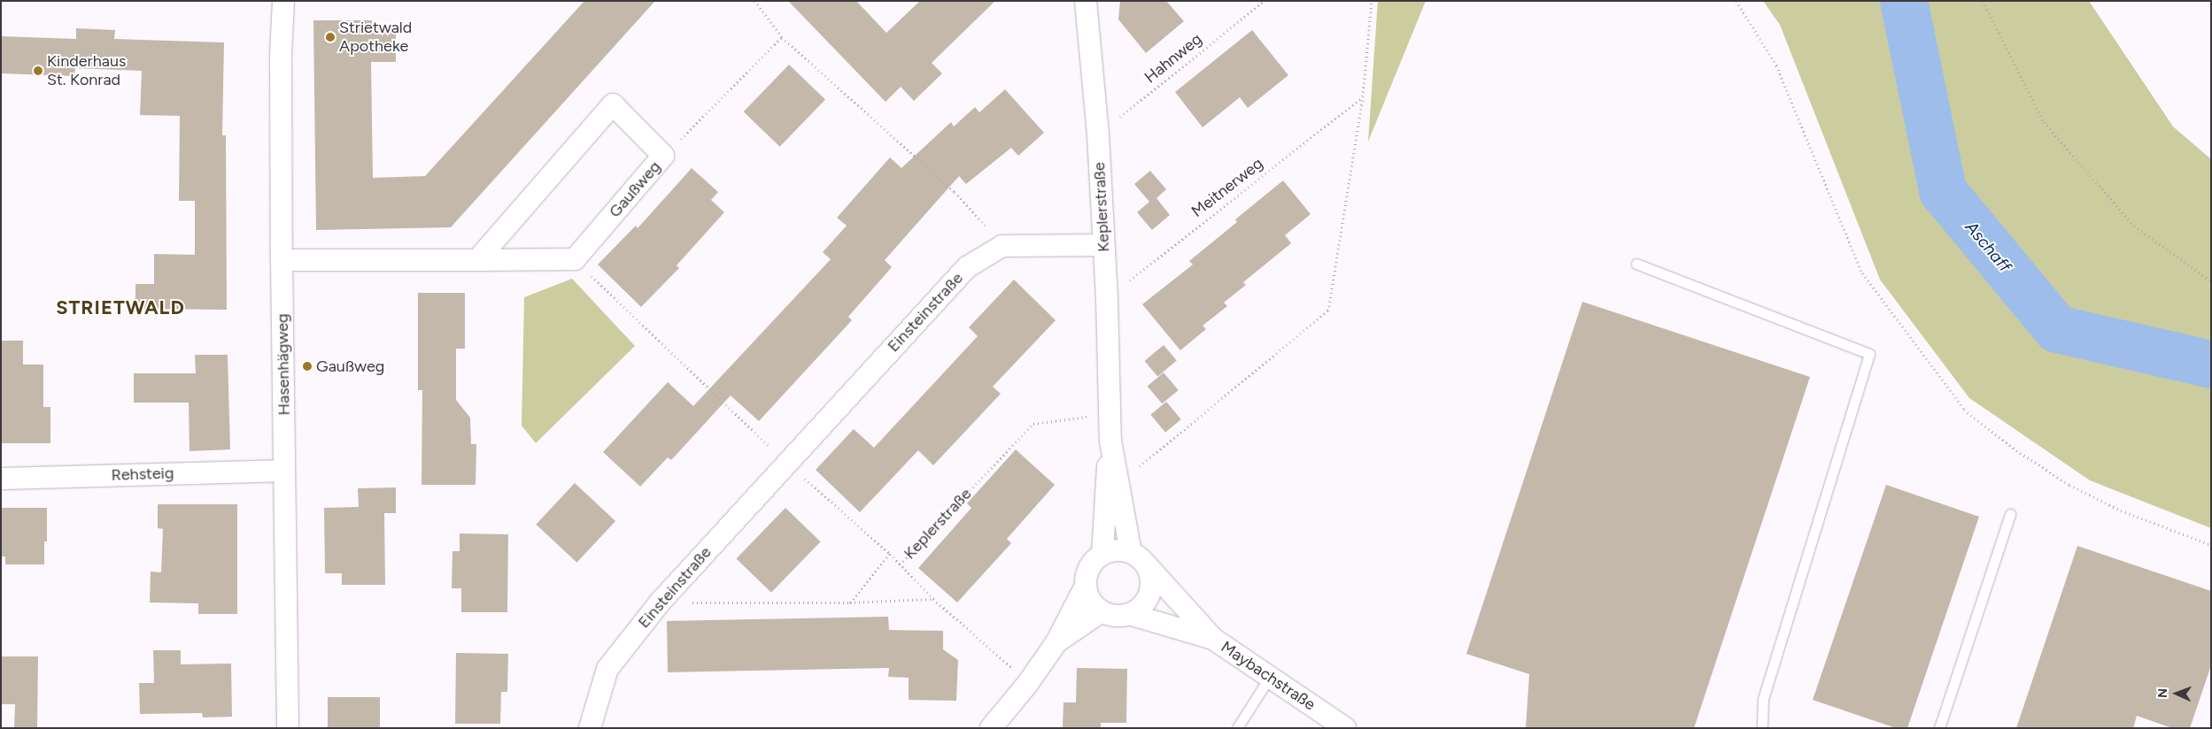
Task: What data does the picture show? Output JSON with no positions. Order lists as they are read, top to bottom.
{
  "streets": {
    "street": [
      "Gaußweg",
      "Keplerstraße",
      "Einsteinstraße",
      "Hasenhägweg",
      "Rehsteig",
      "Maybachstraße"
    ],
    "path": ["Hahnweg", "Meitnerweg"]
  },
  "crossings": [
    ["Hahnweg", "Keplerstraße"],
    ["Meitnerweg", "Keplerstraße"],
    ["Keplerstraße", "Einsteinstraße"],
    ["Keplerstraße", "Maybachstraße"],
    ["Hasenhägweg", "Rehsteig"]
  ],
  "districts": ["STRIETWALD"],
  "water": ["Aschaff"],
  "places": ["Strietwald Apotheke", "Kinderhaus St. Konrad", "Gaußweg"],
  "north": "left"
}
